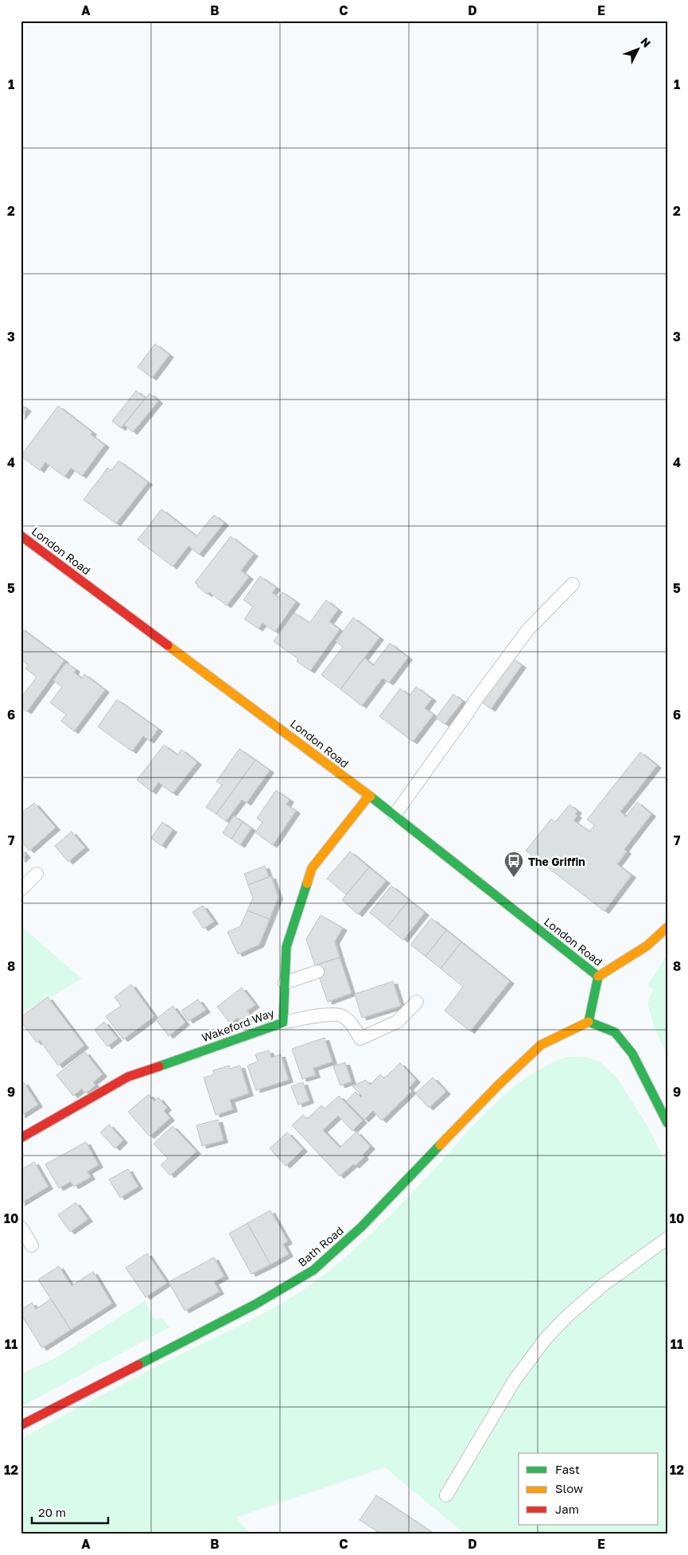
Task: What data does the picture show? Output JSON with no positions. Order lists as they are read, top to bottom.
{
  "streets": {
    "main road": ["London Road", "Wakeford Way", "Bath Road"]
  },
  "crossings": [
    ["London Road", "Wakeford Way"]
  ],
  "places": {
    "bus stop": ["The Griffin"]
  },
  "legend": ["Fast", "Slow", "Jam"],
  "scale_bar": "20 m",
  "north": "top right",
  "grid": {
    "columns": [
      "A",
      "B",
      "C",
      "D",
      "E"
    ],
    "rows": [
      "1",
      "2",
      "3",
      "4",
      "5",
      "6",
      "7",
      "8",
      "9",
      "10",
      "11",
      "12"
    ]
  }
}
